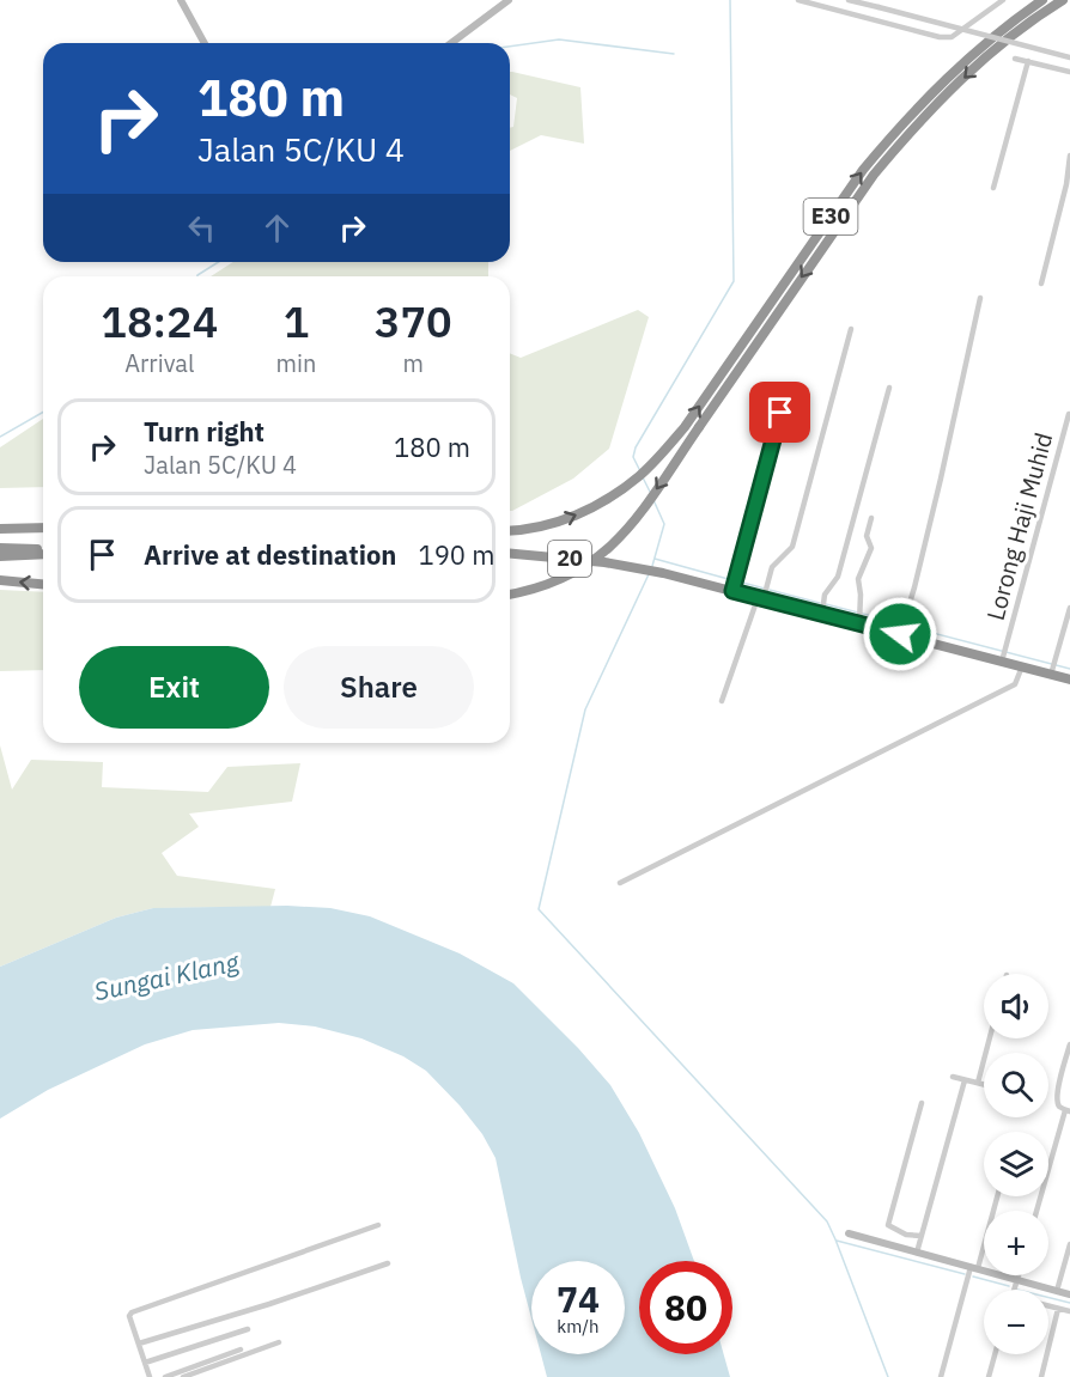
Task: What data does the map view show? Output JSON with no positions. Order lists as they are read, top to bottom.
{
  "streets": {
    "highway": ["E30", "20"],
    "street": ["Lorong Haji Muhid"]
  },
  "crossings": [
    ["Lorong Haji Muhid", "20"]
  ],
  "water": ["Sungai Klang"],
  "page": {
    "turn": ["180 m", "Jalan 5C/KU 4"],
    "eta": [
      "18:24",
      "Arrival",
      "1",
      "min",
      "370",
      "m"
    ],
    "list": [
      {
        "name": "Turn right",
        "note": "Jalan 5C/KU 4",
        "value": "180 m"
      },
      {
        "name": "Arrive at destination",
        "value": "190 m"
      }
    ],
    "buttons": ["Exit", "Share"],
    "map_buttons": ["+", "−"],
    "speed": "74 km/h",
    "limit": "80"
  }
}
